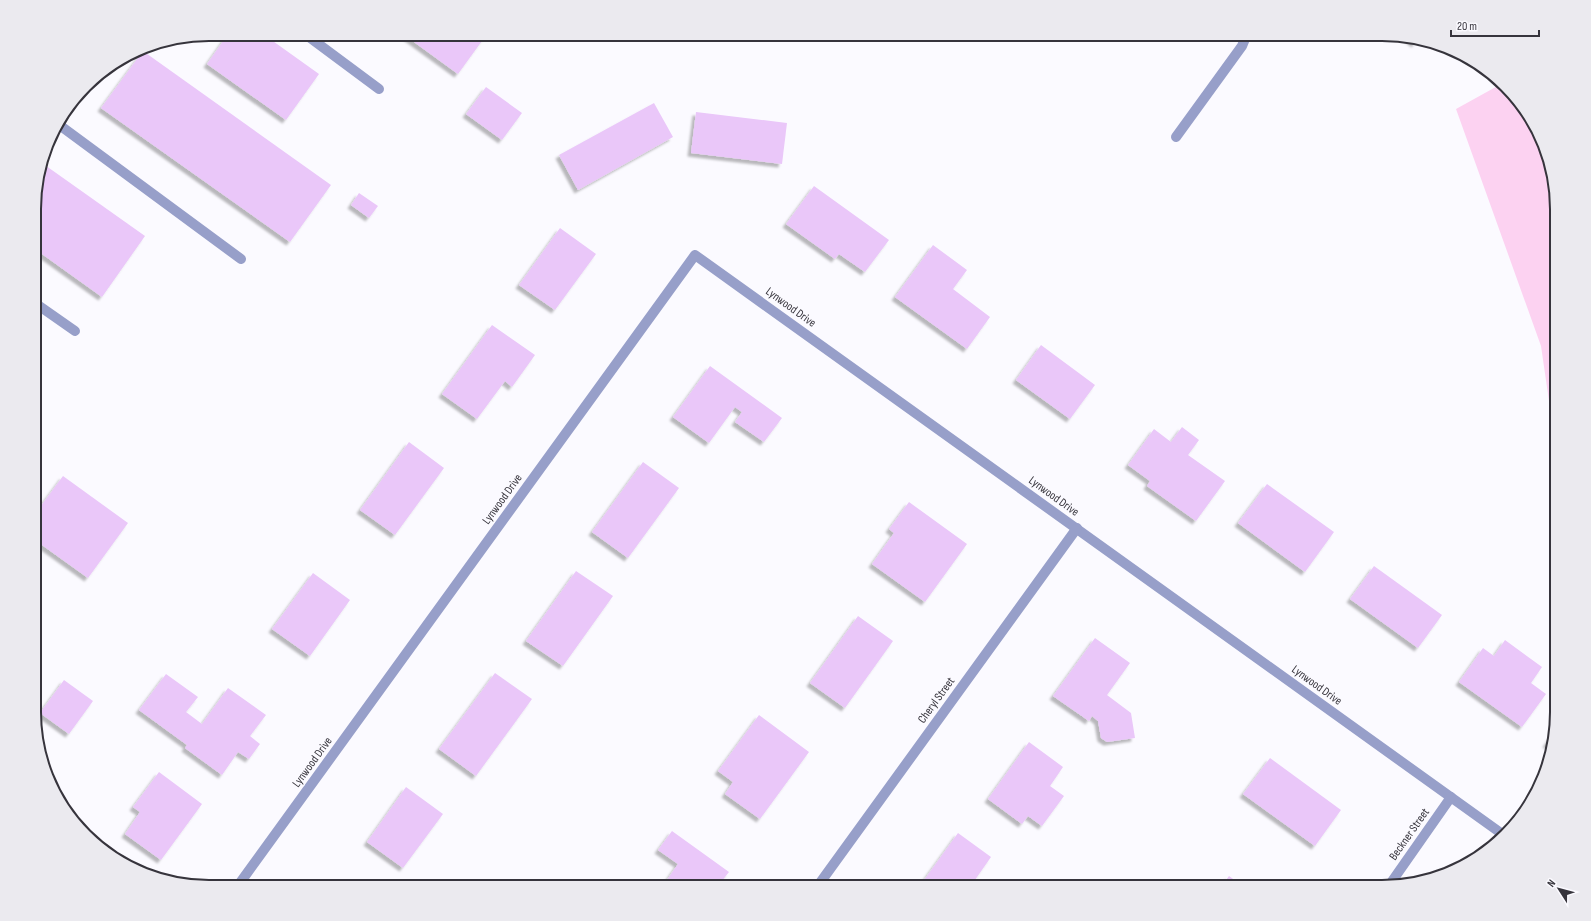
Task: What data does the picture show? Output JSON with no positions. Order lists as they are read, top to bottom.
{
  "streets": {
    "street": ["Lynwood Drive", "Cheryl Street", "Beckner Street"]
  },
  "crossings": [
    ["Lynwood Drive", "Cheryl Street"],
    ["Lynwood Drive", "Beckner Street"]
  ],
  "scale_bar": "20 m",
  "north": "top left"
}
